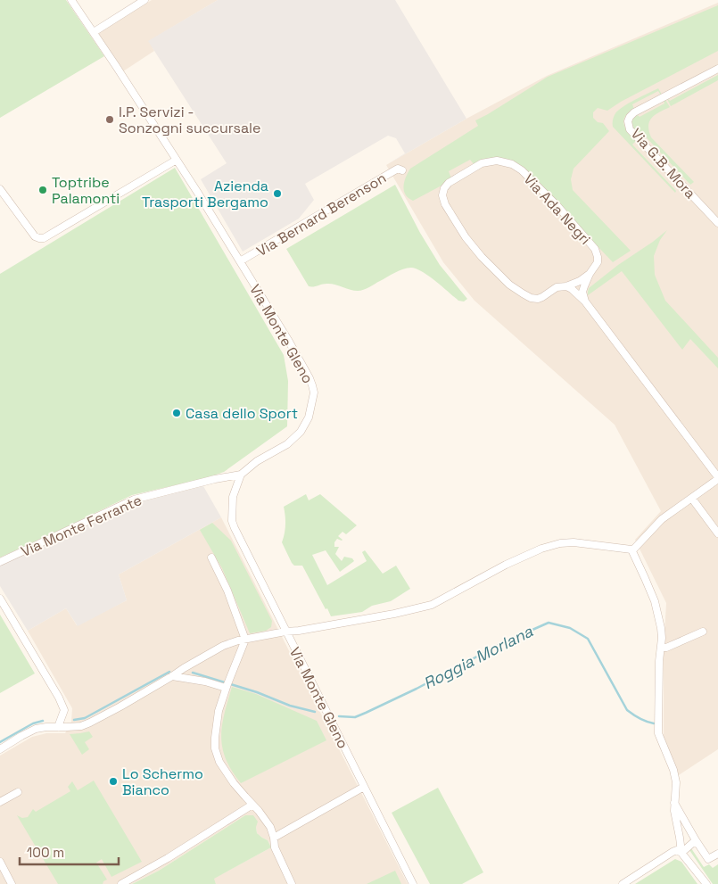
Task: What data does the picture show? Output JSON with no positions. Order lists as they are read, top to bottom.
{
  "streets": {
    "street": [
      "Via G.B. Mora",
      "Via Ada Negri",
      "Via Bernard Berenson",
      "Via Monte Gleno",
      "Via Monte Ferrante"
    ]
  },
  "crossings": [
    ["Via Bernard Berenson", "Via Monte Gleno"],
    ["Via Monte Gleno", "Via Monte Ferrante"]
  ],
  "water": ["Roggia Morlana"],
  "places": [
    "I.P. Servizi - Sonzogni succursale",
    "Toptribe Palamonti",
    "Azienda Trasporti Bergamo",
    "Casa dello Sport",
    "Lo Schermo Bianco"
  ],
  "scale_bar": "100 m"
}
